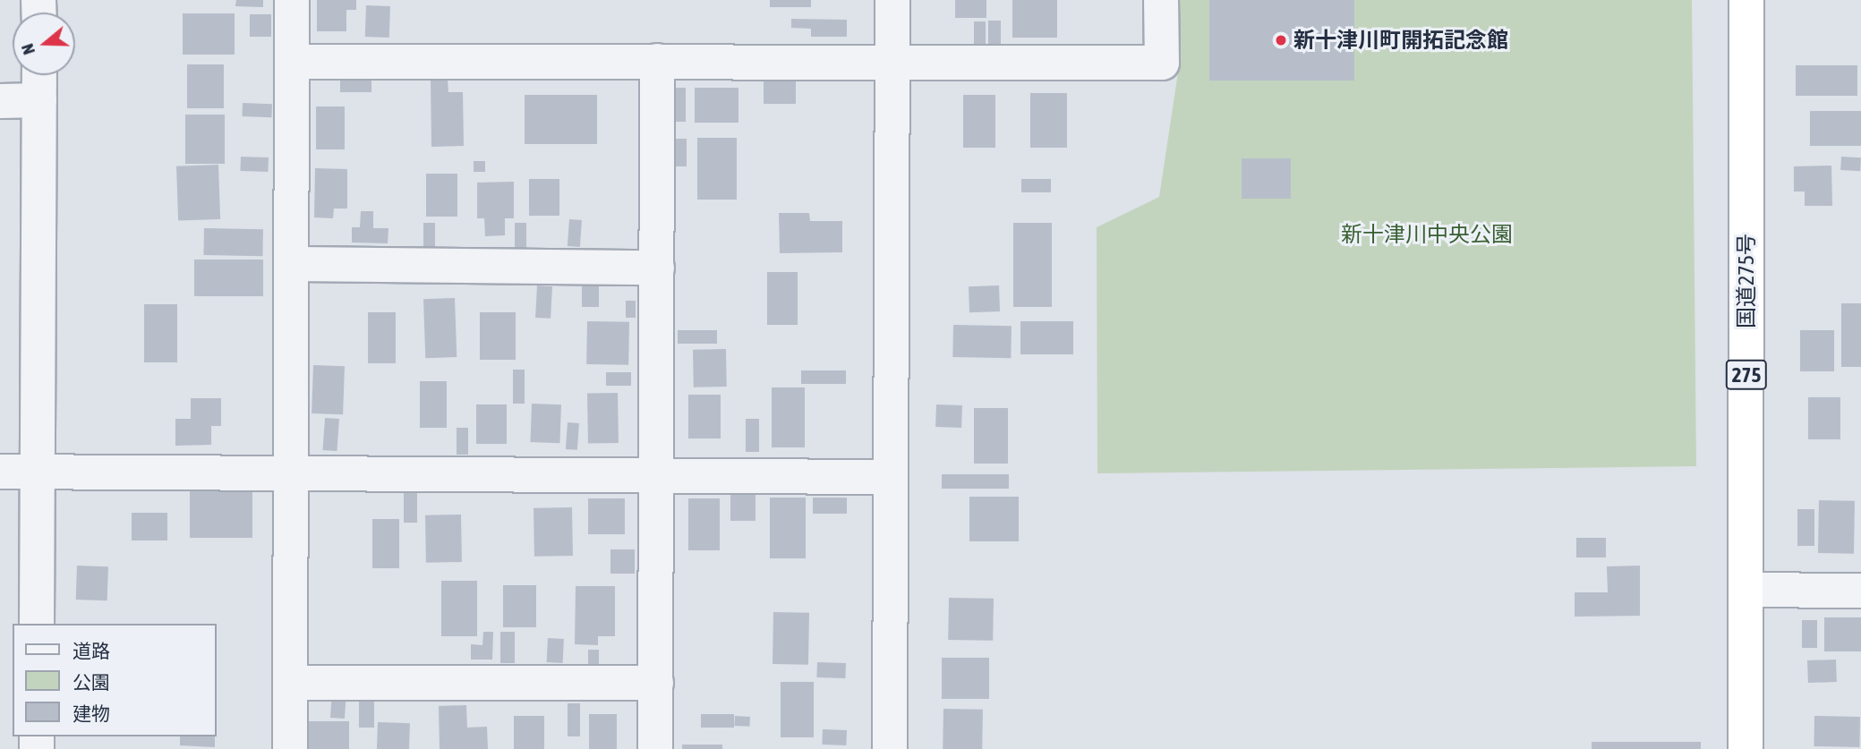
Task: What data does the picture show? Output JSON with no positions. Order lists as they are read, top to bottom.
{
  "streets": {
    "highway": ["国道275号", "275"]
  },
  "parks": ["新十津川中央公園"],
  "places": ["新十津川町開拓記念館"],
  "legend": ["道路", "公園", "建物"],
  "north": "left"
}
